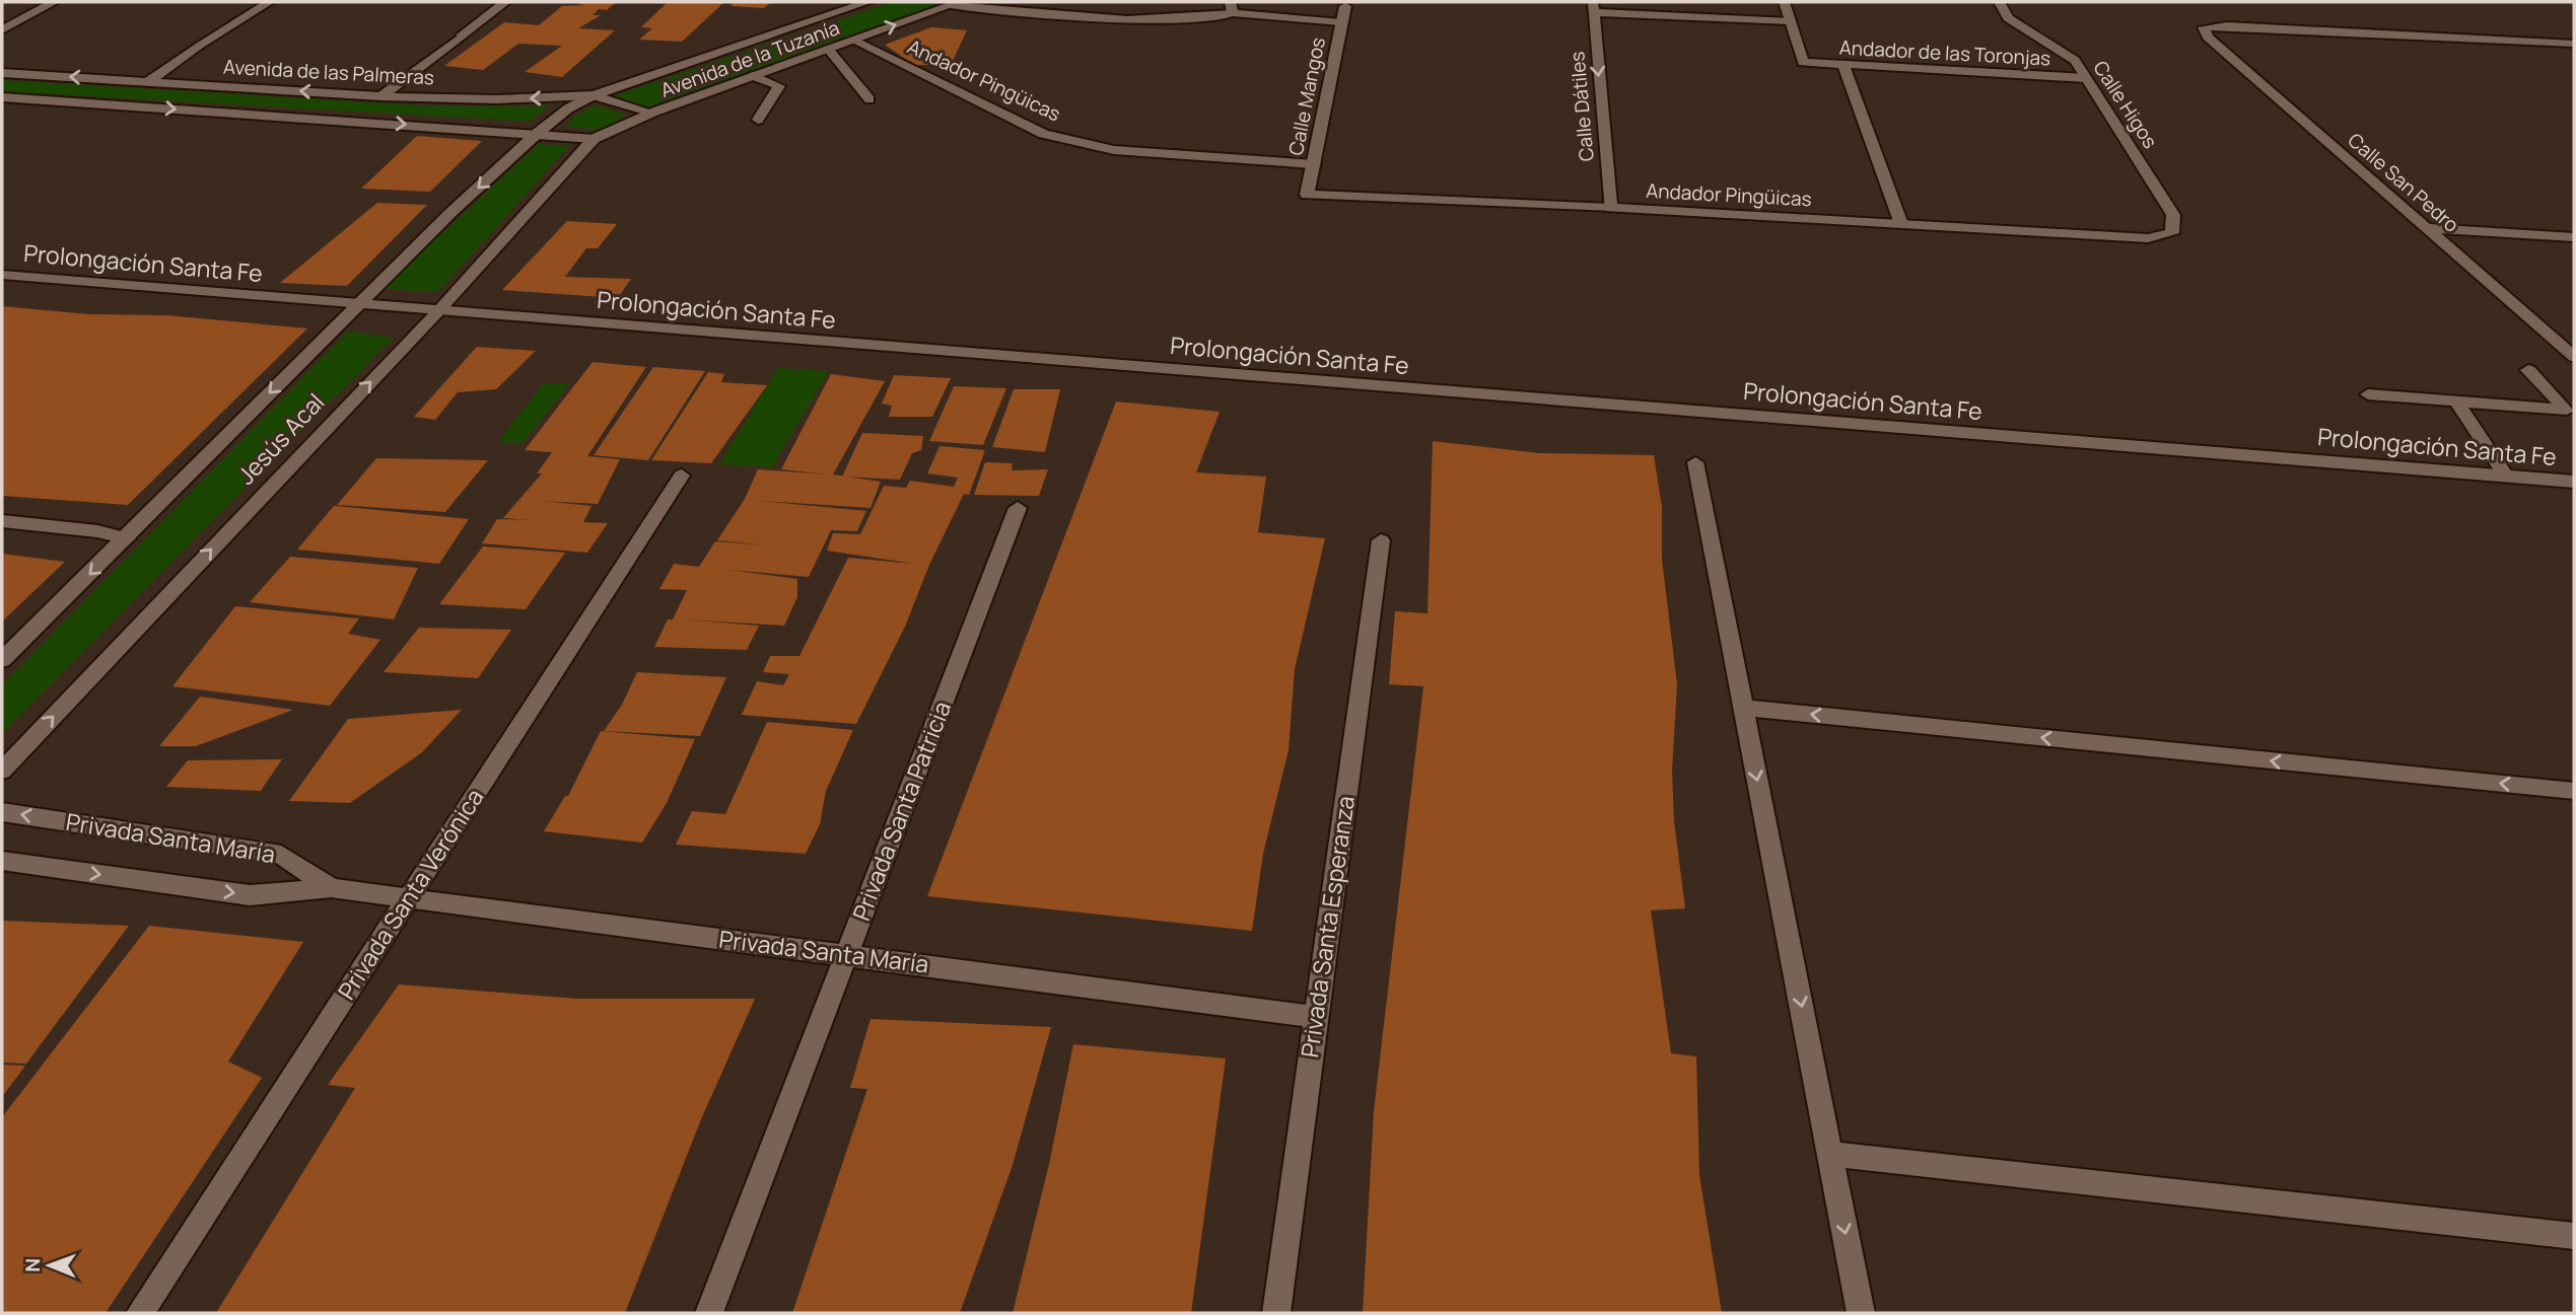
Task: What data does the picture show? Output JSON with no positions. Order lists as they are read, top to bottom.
{
  "streets": {
    "street": [
      "Andador de las Toronjas",
      "Avenida de la Tuzanía",
      "Avenida de las Palmeras",
      "Andador Pingüicas",
      "Calle Mangos",
      "Calle Higos",
      "Calle Dátiles",
      "Calle San Pedro",
      "Prolongación Santa Fe",
      "Jesús Acal",
      "Privada Santa Patricia",
      "Privada Santa María",
      "Privada Santa Verónica",
      "Privada Santa Esperanza"
    ]
  },
  "crossings": [
    ["Andador de las Toronjas", "Calle Higos"],
    ["Avenida de la Tuzanía", "Avenida de las Palmeras"],
    ["Avenida de la Tuzanía", "Andador Pingüicas"],
    ["Avenida de la Tuzanía", "Jesús Acal"],
    ["Avenida de las Palmeras", "Jesús Acal"],
    ["Andador Pingüicas", "Calle Mangos"],
    ["Andador Pingüicas", "Calle Higos"],
    ["Andador Pingüicas", "Calle Dátiles"],
    ["Prolongación Santa Fe", "Jesús Acal"],
    ["Privada Santa Patricia", "Privada Santa María"],
    ["Privada Santa María", "Privada Santa Verónica"],
    ["Privada Santa María", "Privada Santa Esperanza"]
  ],
  "one_way": ["Calle Dátiles"],
  "north": "left"
}
